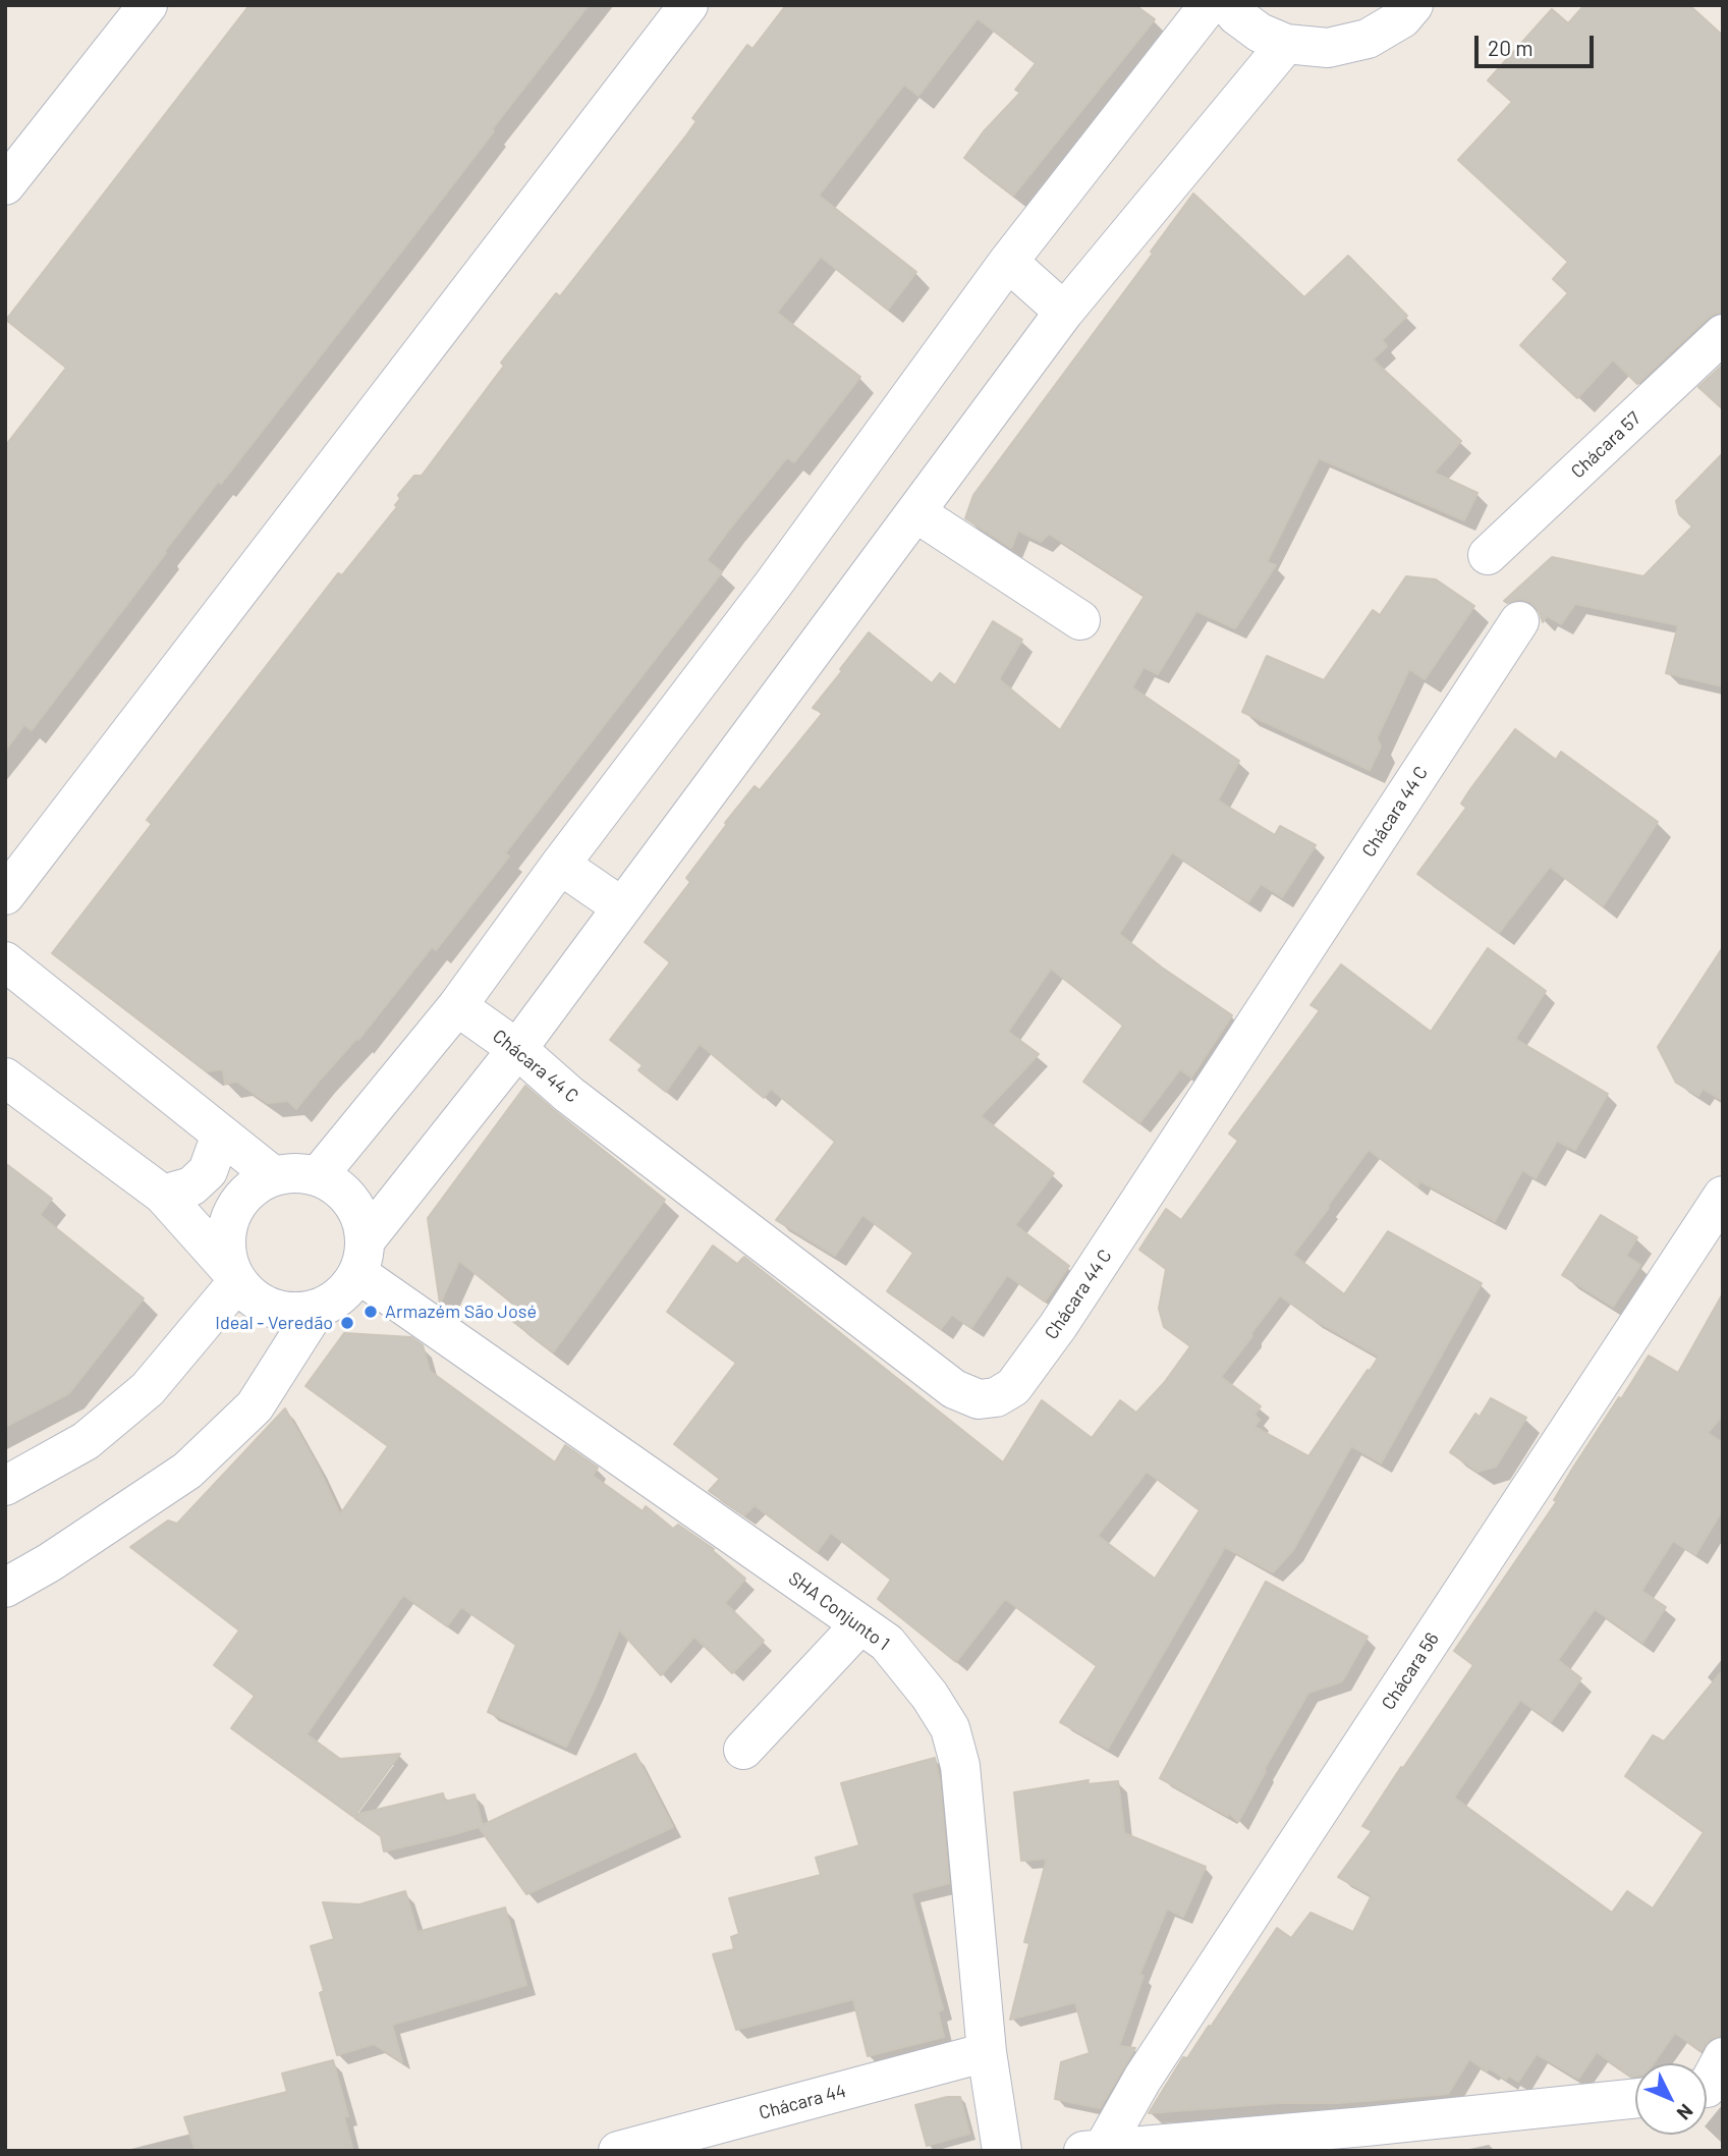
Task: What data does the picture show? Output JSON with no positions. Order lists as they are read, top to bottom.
{
  "streets": {
    "street": [
      "Chácara 57",
      "Chácara 44 C",
      "SHA Conjunto 1",
      "Chácara 56",
      "Chácara 44"
    ]
  },
  "crossings": [
    ["SHA Conjunto 1", "Chácara 44"]
  ],
  "places": ["Armazém São José", "Ideal - Veredão"],
  "scale_bar": "20 m",
  "north": "bottom right"
}
